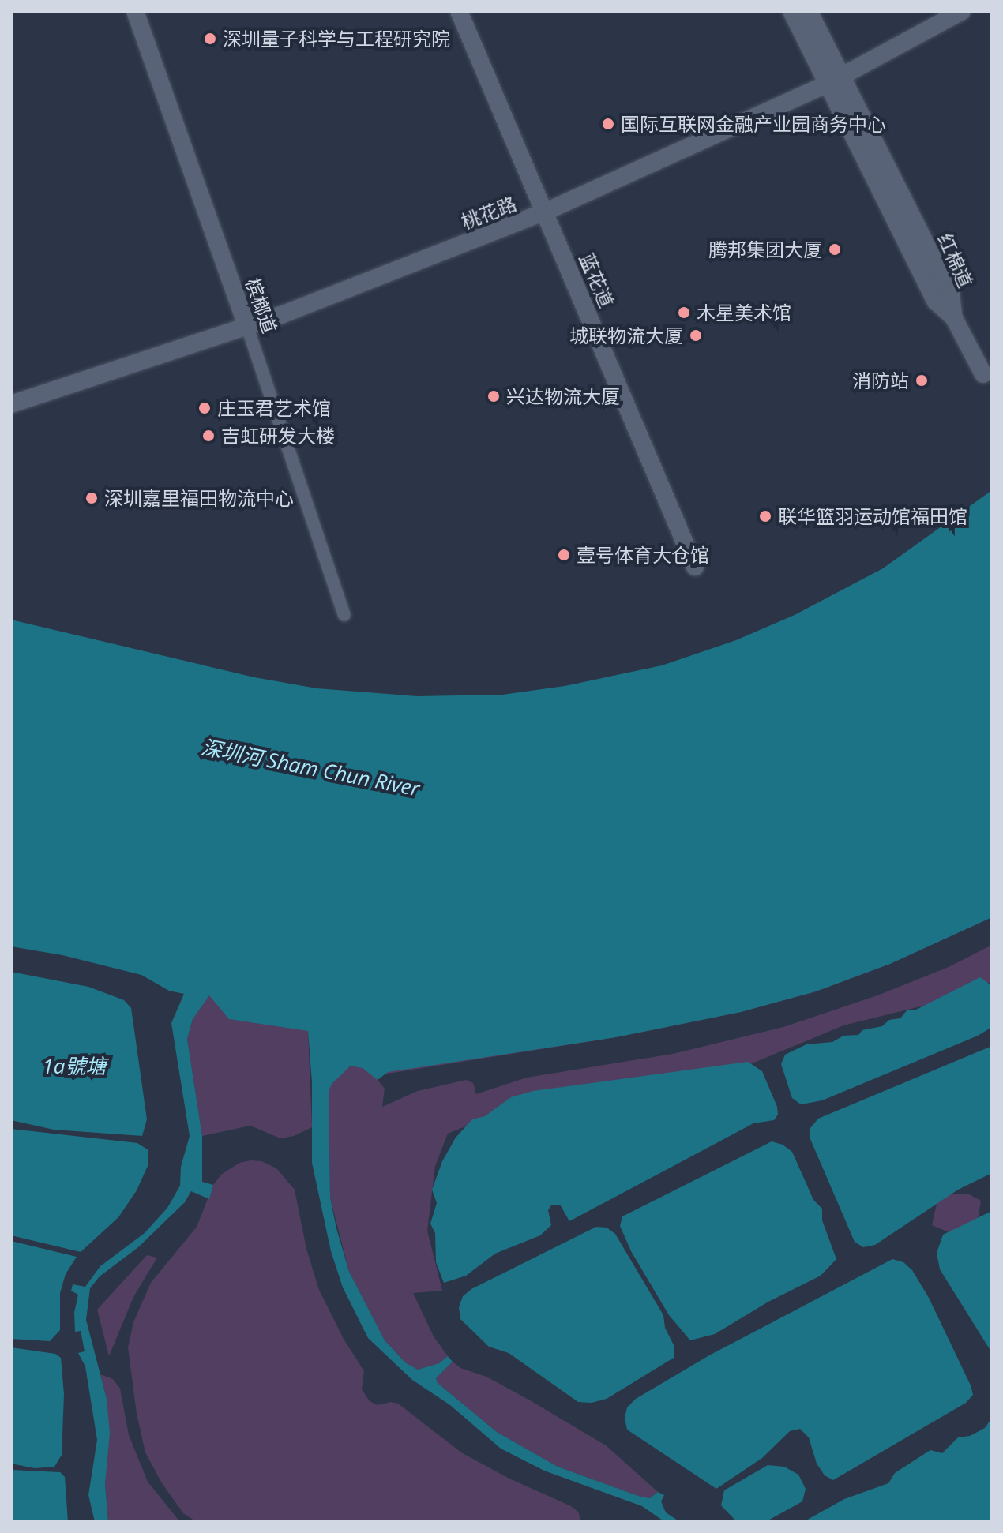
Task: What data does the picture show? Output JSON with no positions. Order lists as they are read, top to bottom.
{
  "streets": {
    "main road": [
      "桃花路",
      "红棉道",
      "蓝花道",
      "槟榔道"
    ]
  },
  "crossings": [
    ["桃花路", "红棉道"],
    ["桃花路", "蓝花道"],
    ["桃花路", "槟榔道"]
  ],
  "water": ["深圳河 Sham Chun River", "1a號塘"],
  "places": [
    "深圳量子科学与工程研究院",
    "国际互联网金融产业园商务中心",
    "腾邦集团大厦",
    "木星美术馆",
    "城联物流大厦",
    "消防站",
    "兴达物流大厦",
    "庄玉君艺术馆",
    "吉虹研发大楼",
    "深圳嘉里福田物流中心",
    "联华篮羽运动馆福田馆",
    "壹号体育大仓馆"
  ]
}
